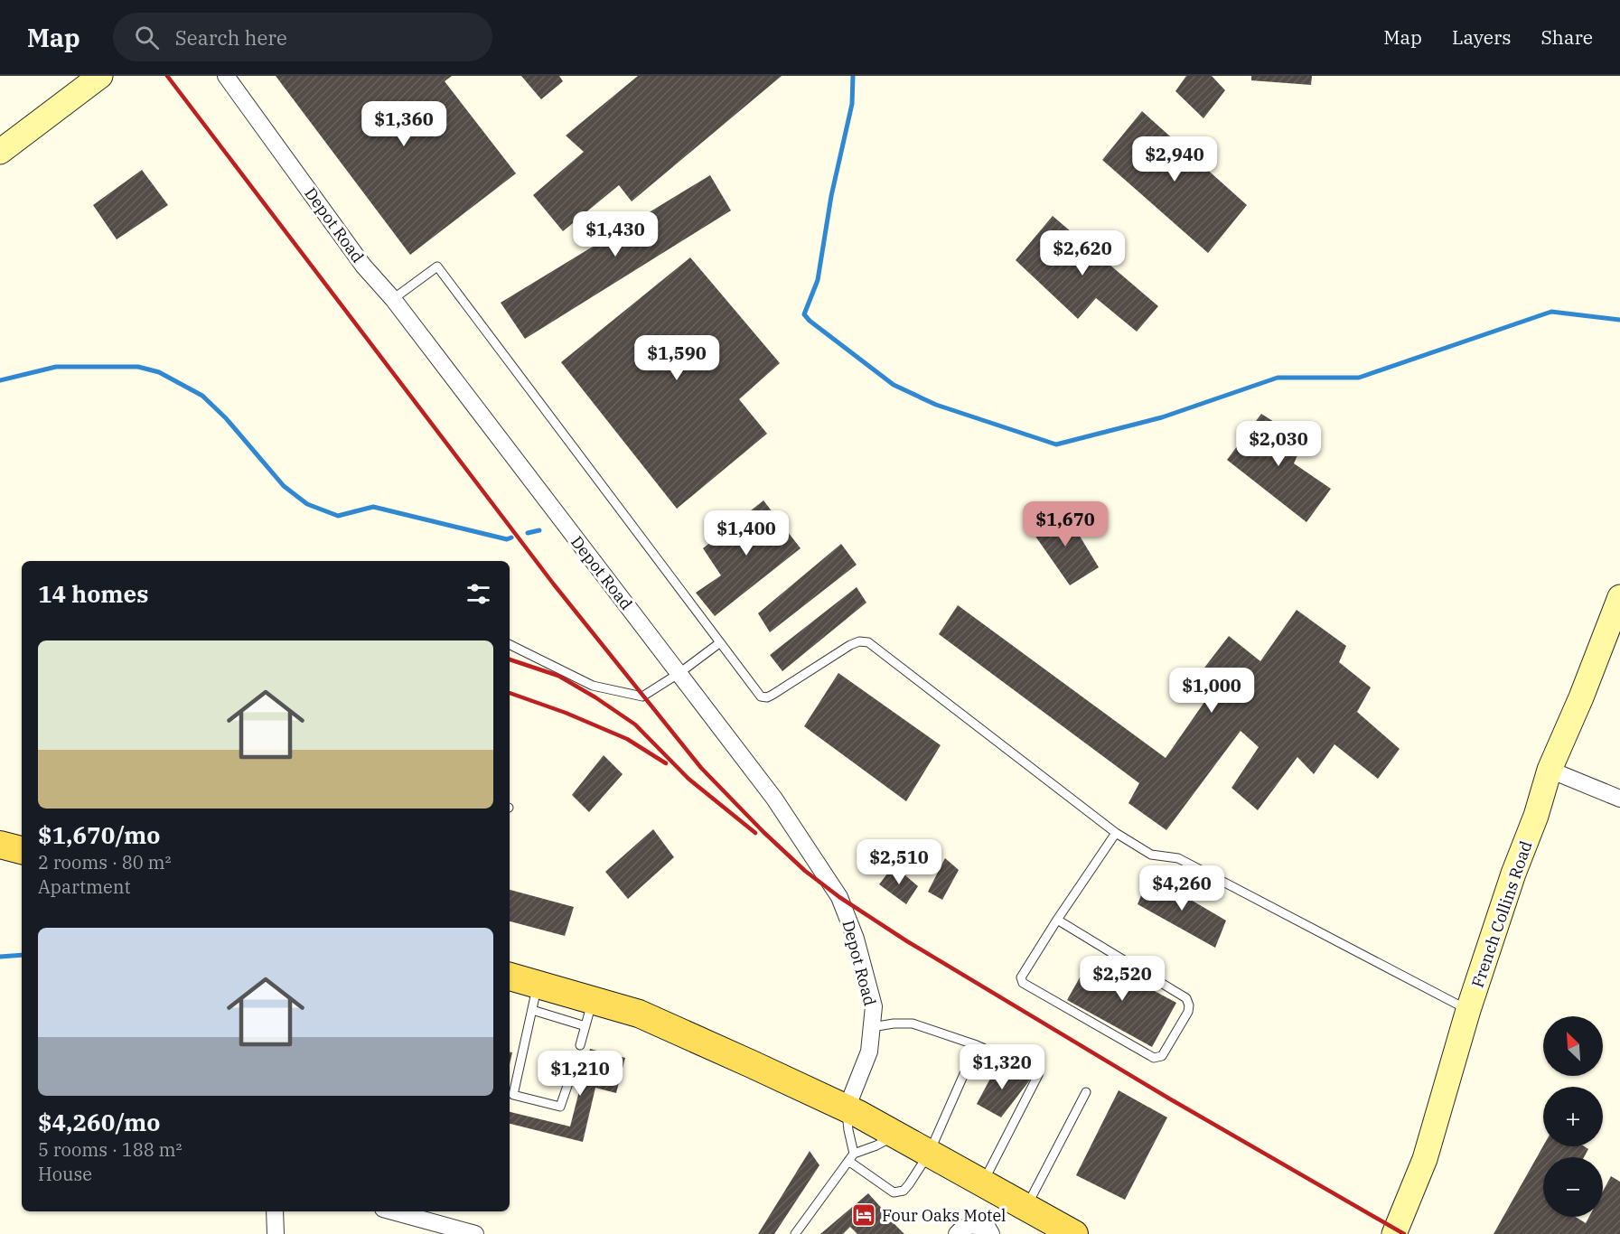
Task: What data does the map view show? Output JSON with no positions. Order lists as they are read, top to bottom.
{
  "streets": {
    "street": ["Depot Road", "French Collins Road"]
  },
  "places": {
    "hotel": ["Four Oaks Motel"]
  },
  "north": "top left",
  "page": {
    "header": "Map",
    "search": "Search here",
    "nav": ["Map", "Layers", "Share"],
    "price": [
      "$1,360",
      "$2,940",
      "$1,430",
      "$2,620",
      "$1,590",
      "$2,030",
      "$1,670",
      "$1,400",
      "$1,000",
      "$2,510",
      "$4,260",
      "$2,520",
      "$1,320",
      "$1,210"
    ],
    "heading": "14 homes",
    "list": [
      {
        "name": "$1,670/mo",
        "note": "2 rooms · 80 m² · Apartment"
      },
      {
        "name": "$4,260/mo",
        "note": "5 rooms · 188 m² · House"
      }
    ],
    "map_buttons": ["+", "−"]
  }
}
